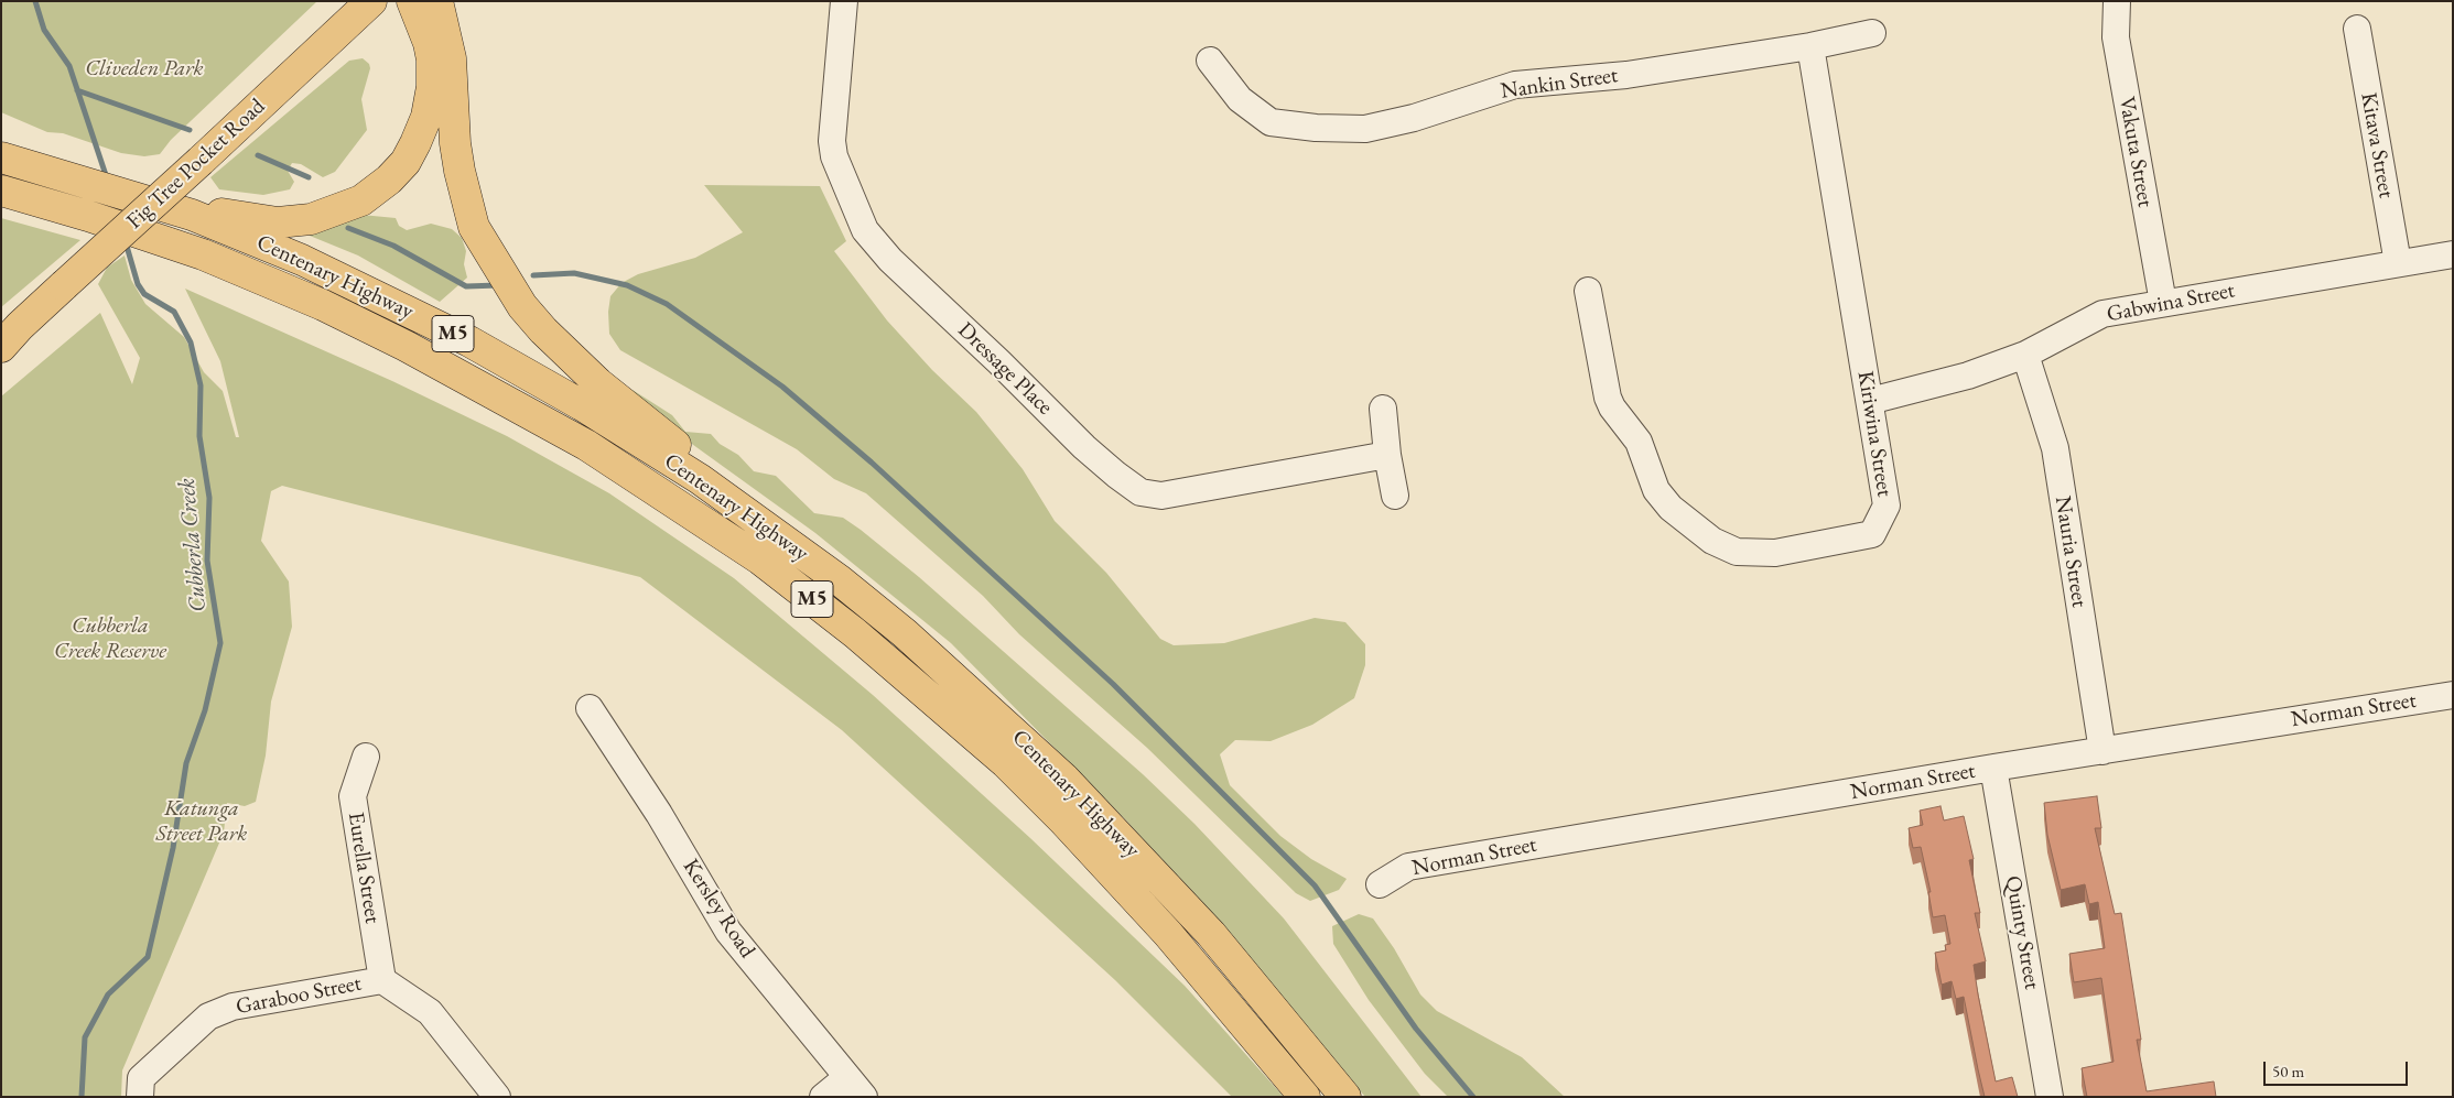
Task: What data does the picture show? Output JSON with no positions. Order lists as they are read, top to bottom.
{
  "streets": {
    "main road": ["Fig Tree Pocket Road", "Centenary Highway", "M5"],
    "street": [
      "Nankin Street",
      "Kitava Street",
      "Vakuta Street",
      "Gabwina Street",
      "Dressage Place",
      "Kiriwina Street",
      "Nauria Street",
      "Norman Street",
      "Eurella Street",
      "Kersley Road",
      "Quinty Street",
      "Garaboo Street"
    ]
  },
  "crossings": [
    ["Nankin Street", "Kiriwina Street"],
    ["Kitava Street", "Gabwina Street"],
    ["Vakuta Street", "Gabwina Street"],
    ["Gabwina Street", "Kiriwina Street"],
    ["Gabwina Street", "Nauria Street"],
    ["Nauria Street", "Norman Street"],
    ["Norman Street", "Quinty Street"],
    ["Eurella Street", "Garaboo Street"]
  ],
  "water": ["Cubberla Creek"],
  "parks": ["Cliveden Park", "Cubberla Creek Reserve", "Katunga Street Park"],
  "scale_bar": "50 m"
}
